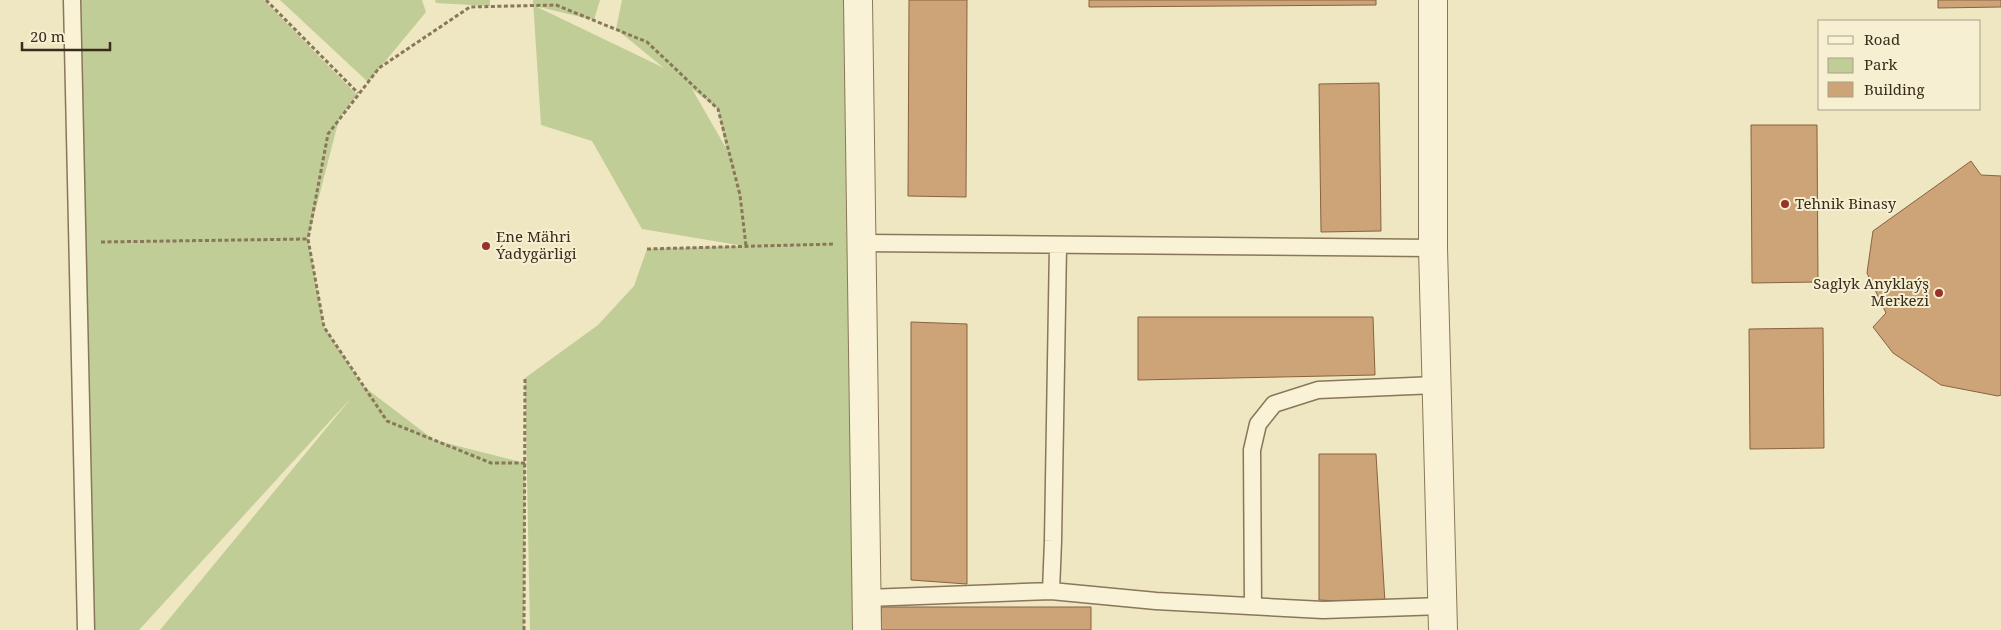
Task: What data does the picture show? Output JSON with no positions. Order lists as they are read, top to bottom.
{
  "places": ["Tehnik Binasy", "Ene Mähri Ýadygärligi", "Saglyk Anyklaýş Merkezi"],
  "legend": ["Road", "Park", "Building"],
  "scale_bar": "20 m"
}
